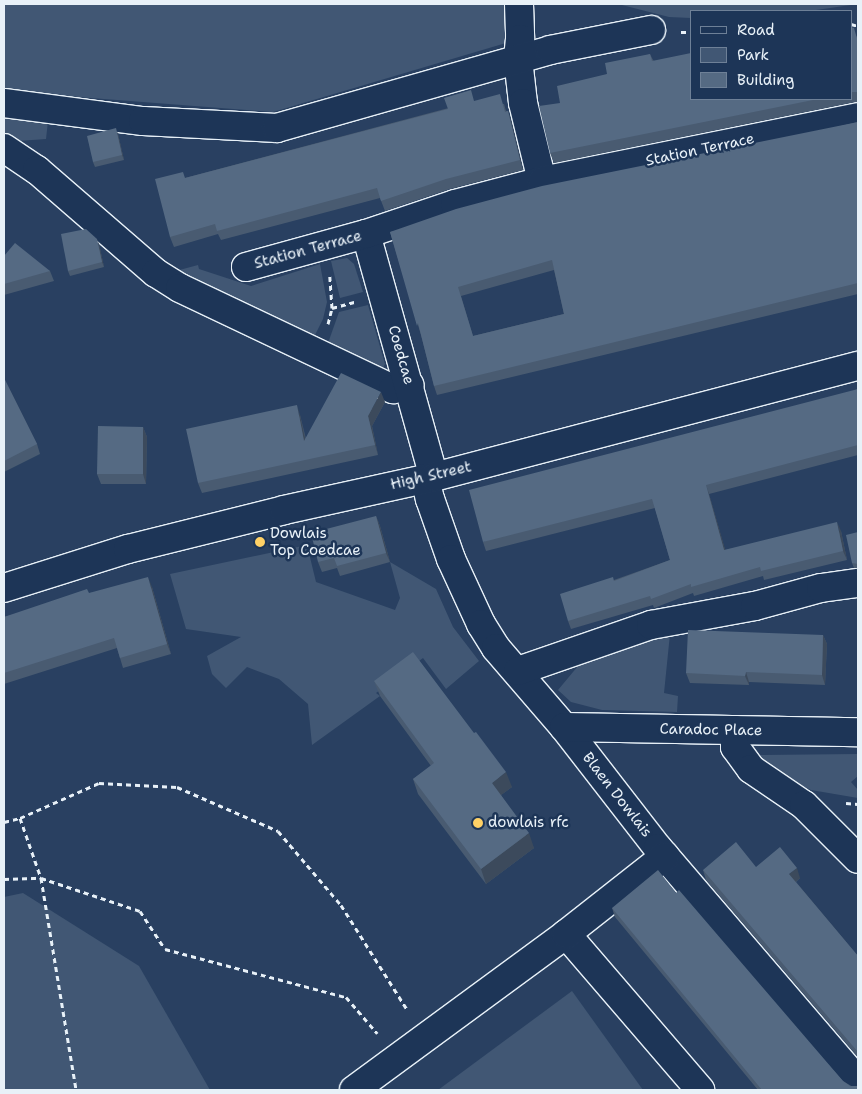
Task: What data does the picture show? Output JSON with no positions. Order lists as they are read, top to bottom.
{
  "streets": {
    "street": [
      "Station Terrace",
      "Coedcae",
      "High Street",
      "Caradoc Place",
      "Blaen Dowlais"
    ]
  },
  "crossings": [
    ["Station Terrace", "Coedcae"],
    ["Coedcae", "High Street"],
    ["Coedcae", "Blaen Dowlais"],
    ["High Street", "Blaen Dowlais"],
    ["Caradoc Place", "Blaen Dowlais"]
  ],
  "places": ["Dowlais Top Coedcae", "dowlais rfc"],
  "legend": ["Road", "Park", "Building"]
}
